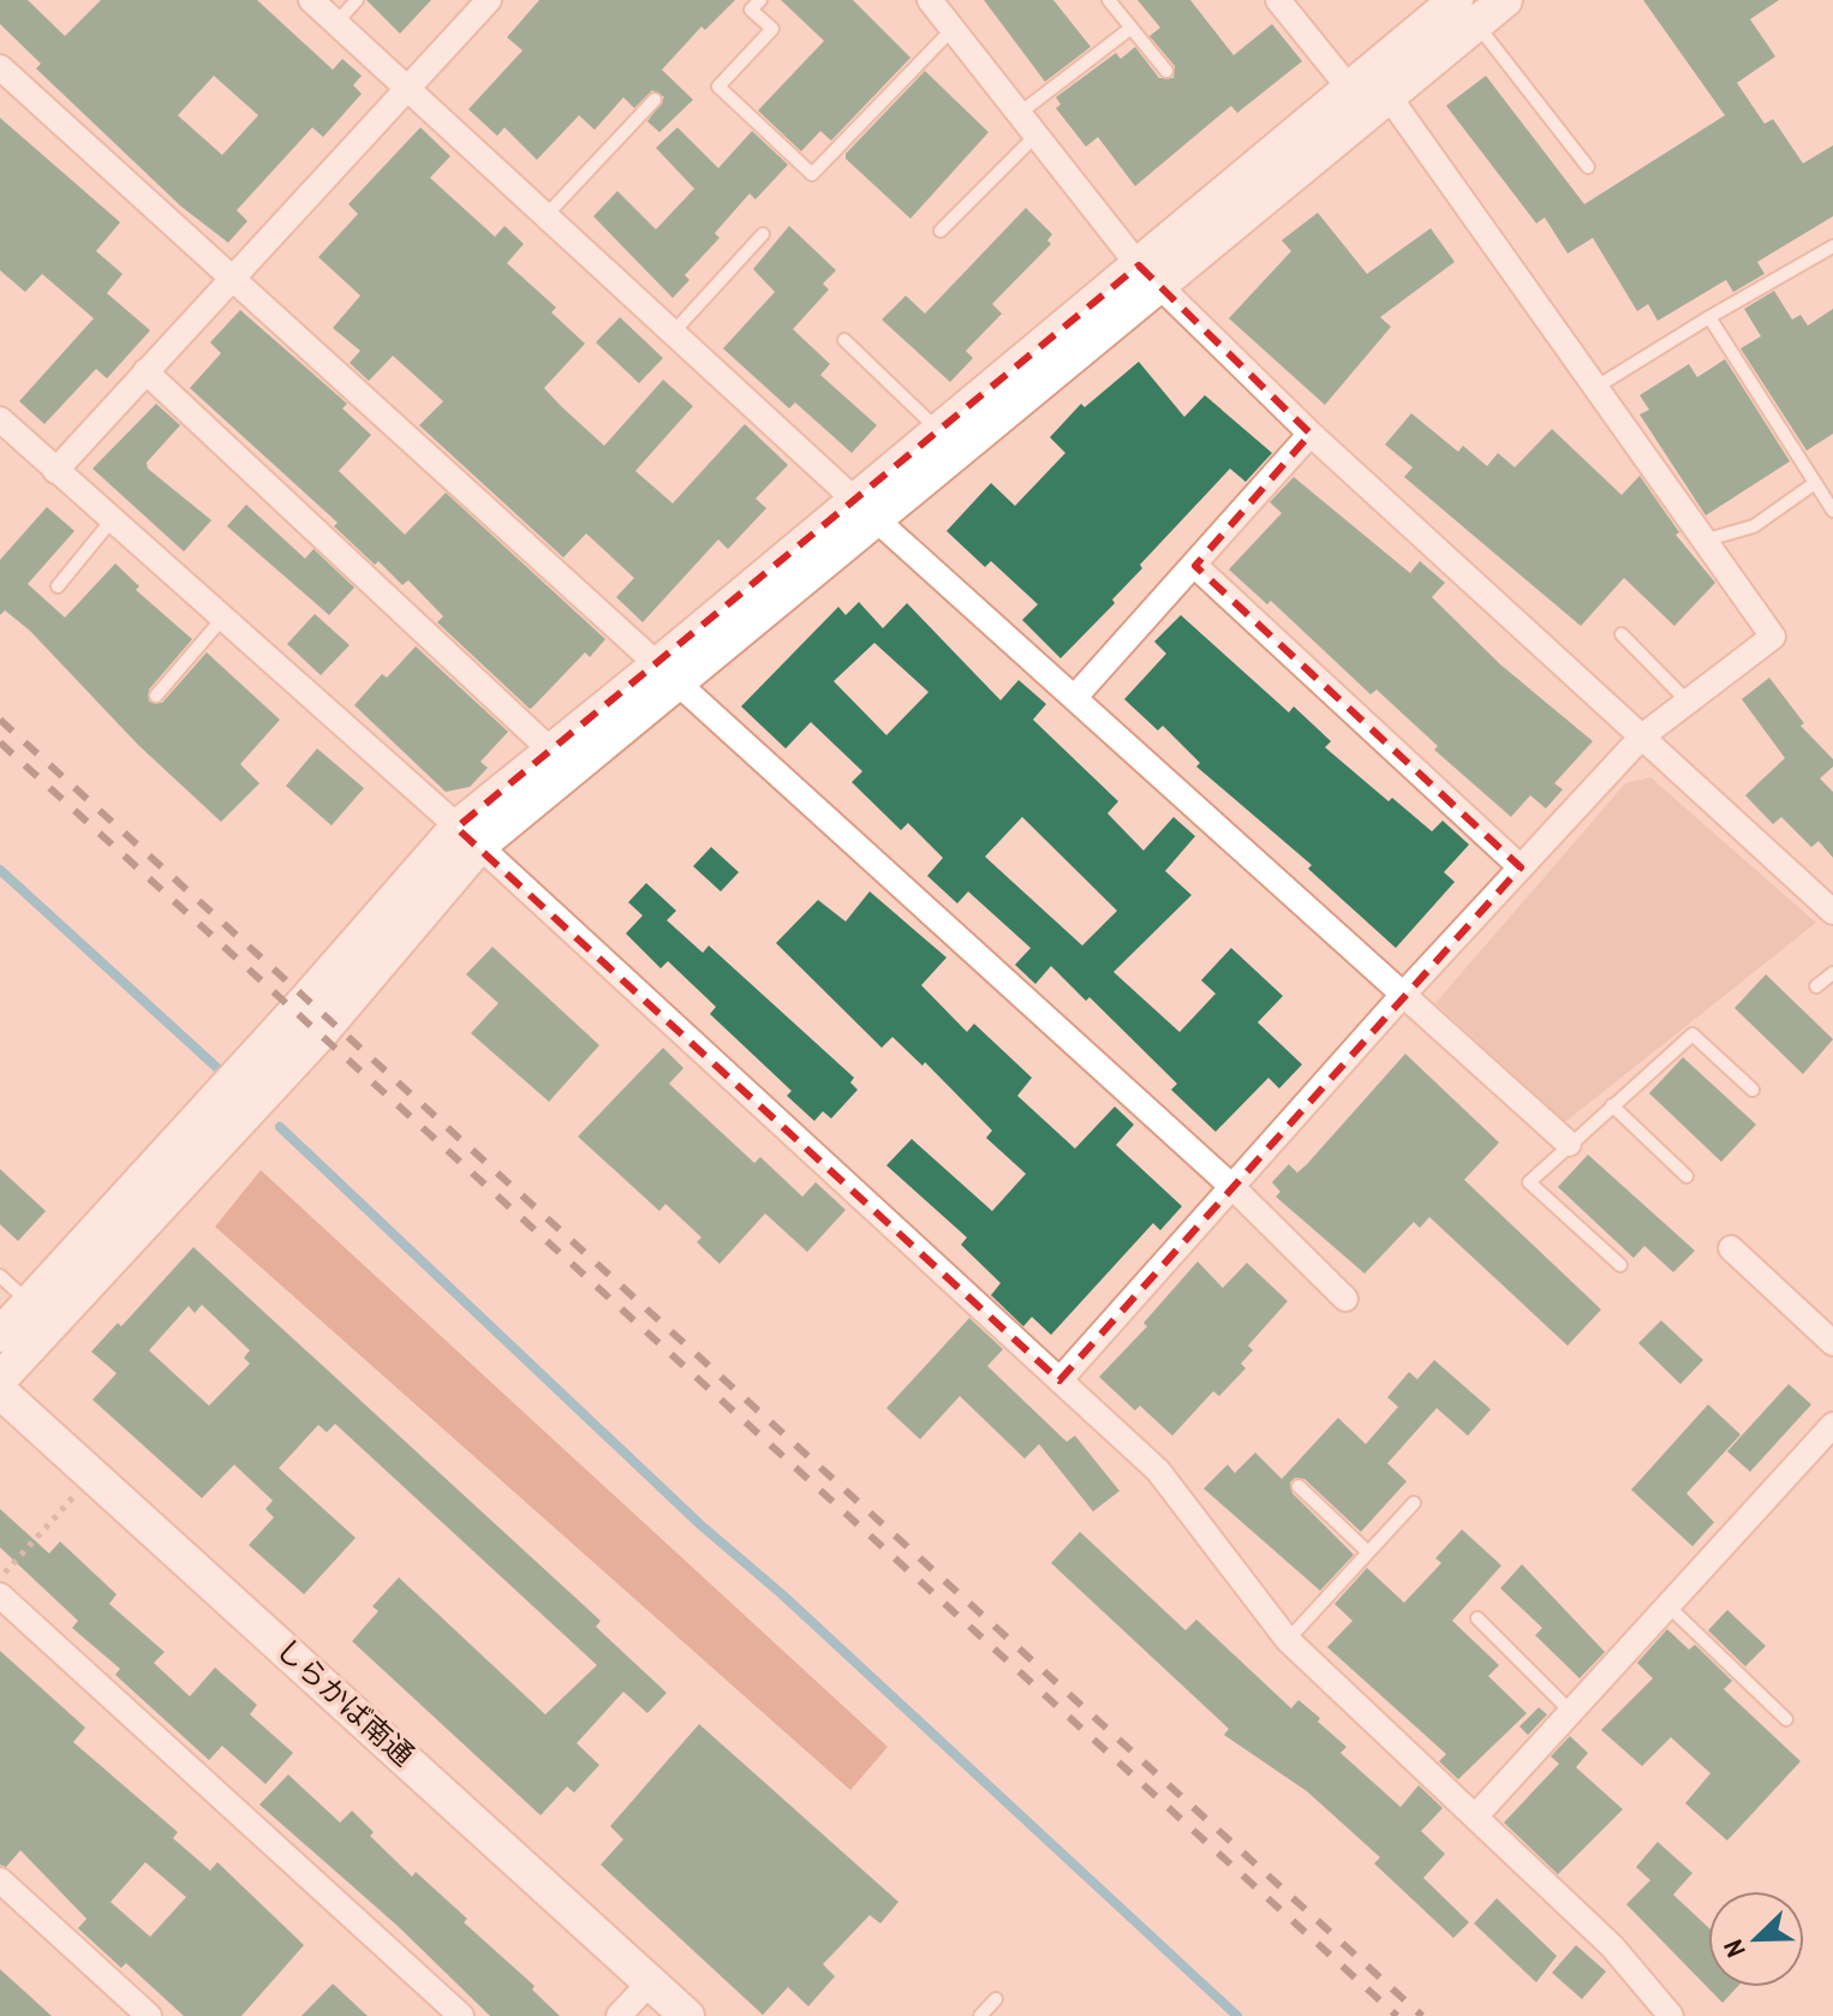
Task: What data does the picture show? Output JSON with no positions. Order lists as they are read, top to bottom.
{
  "streets": {
    "street": ["しらかば南通"]
  },
  "north": "bottom left"
}
